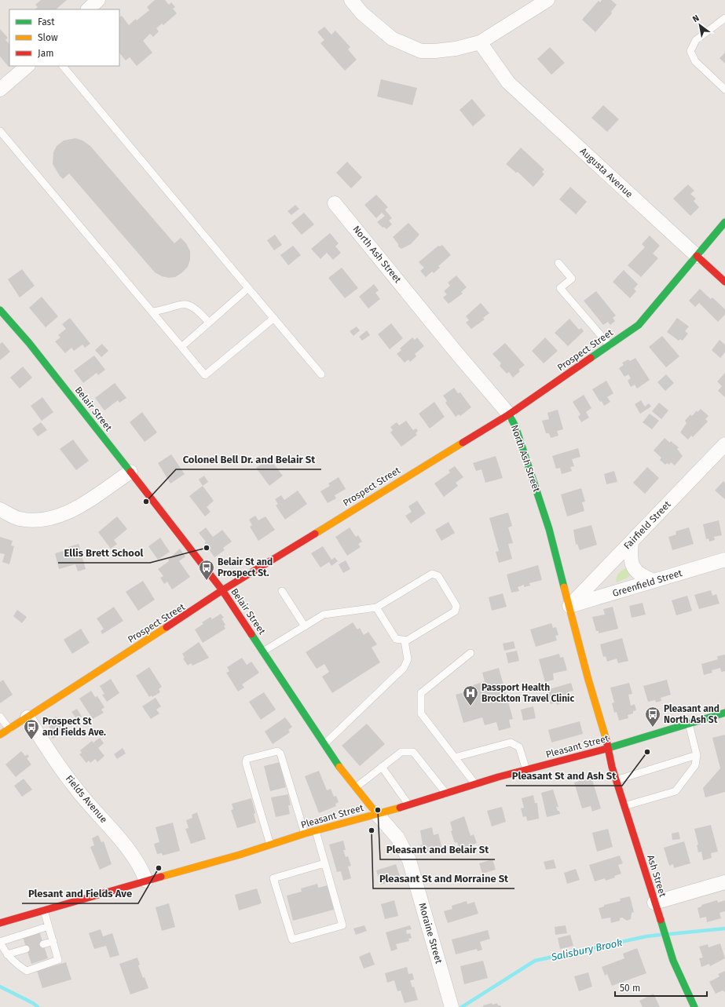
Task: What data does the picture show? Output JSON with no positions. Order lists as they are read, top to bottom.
{
  "streets": {
    "street": [
      "Augusta Avenue",
      "North Ash Street",
      "Prospect Street",
      "Belair Street",
      "Fairfield Street",
      "Greenfield Street",
      "Pleasant Street",
      "Fields Avenue",
      "Ash Street",
      "Moraine Street"
    ]
  },
  "crossings": [
    ["Augusta Avenue", "Prospect Street"],
    ["North Ash Street", "Prospect Street"],
    ["North Ash Street", "Fairfield Street"],
    ["North Ash Street", "Greenfield Street"],
    ["North Ash Street", "Pleasant Street"],
    ["North Ash Street", "Ash Street"],
    ["Prospect Street", "Belair Street"],
    ["Prospect Street", "Fields Avenue"],
    ["Belair Street", "Pleasant Street"],
    ["Belair Street", "Moraine Street"],
    ["Fairfield Street", "Greenfield Street"],
    ["Pleasant Street", "Fields Avenue"],
    ["Pleasant Street", "Ash Street"],
    ["Pleasant Street", "Moraine Street"]
  ],
  "water": ["Salisbury Brook"],
  "places": {
    "other": [
      "Colonel Bell Dr. and Belair St",
      "Ellis Brett School",
      "Pleasant St and Ash St",
      "Pleasant and Belair St",
      "Pleasant St and Morraine St",
      "Plesant and Fields Ave"
    ],
    "bus stop": ["Belair St and Prospect St.", "Pleasant and North Ash St", "Prospect St and Fields Ave."],
    "hospital": ["Passport Health Brockton Travel Clinic"]
  },
  "legend": ["Fast", "Slow", "Jam"],
  "scale_bar": "50 m",
  "north": "top left"
}
